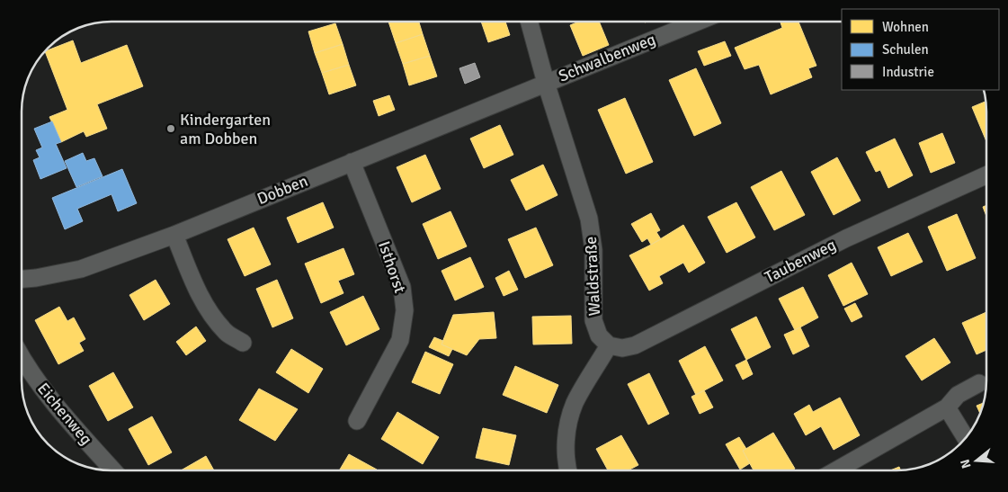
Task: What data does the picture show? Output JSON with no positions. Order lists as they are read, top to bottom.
{
  "streets": {
    "street": [
      "Schwalbenweg",
      "Dobben",
      "Taubenweg",
      "Isthorst",
      "Waldstraße",
      "Eichenweg"
    ]
  },
  "crossings": [
    ["Schwalbenweg", "Dobben"],
    ["Schwalbenweg", "Waldstraße"],
    ["Dobben", "Isthorst"],
    ["Dobben", "Waldstraße"],
    ["Taubenweg", "Waldstraße"]
  ],
  "places": ["Kindergarten am Dobben"],
  "legend": ["Wohnen", "Schulen", "Industrie"],
  "north": "left"
}
